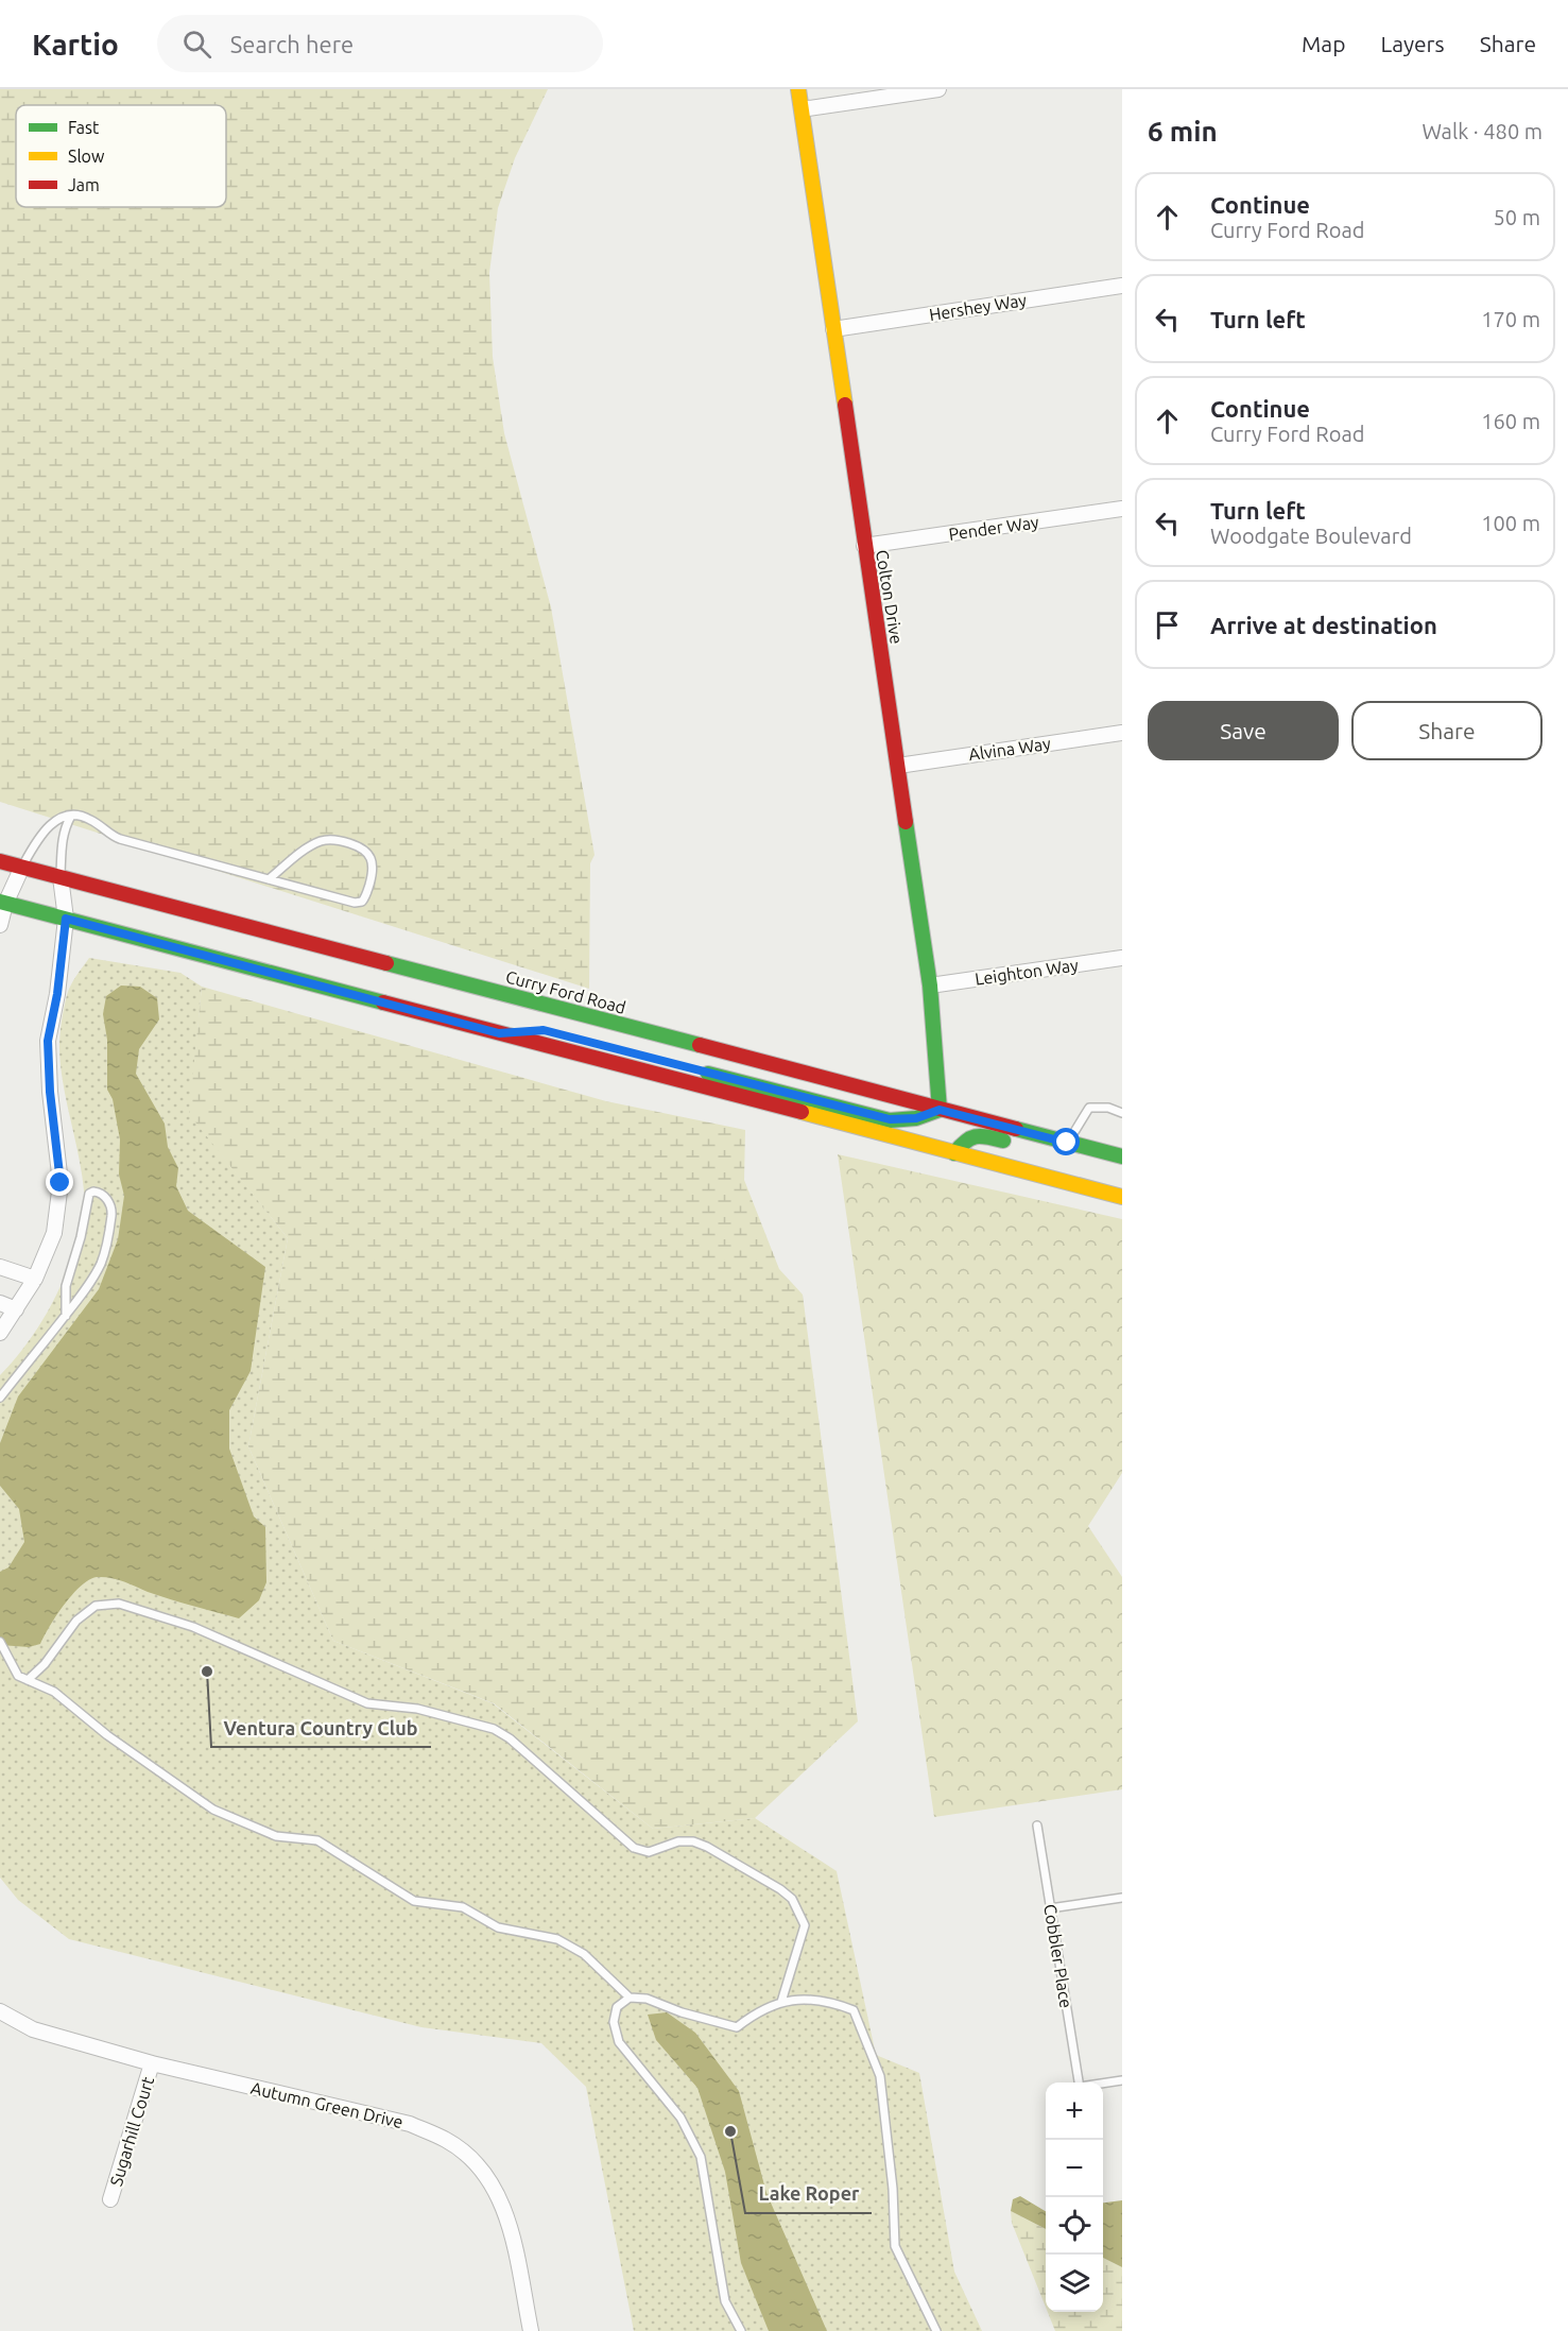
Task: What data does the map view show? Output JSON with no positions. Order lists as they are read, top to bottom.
{
  "streets": {
    "main road": ["Colton Drive", "Curry Ford Road"],
    "street": [
      "Hershey Way",
      "Pender Way",
      "Alvina Way",
      "Leighton Way",
      "Autumn Green Drive",
      "Sugarhill Court"
    ],
    "lane": ["Cobbler Place"]
  },
  "crossings": [
    ["Hershey Way", "Colton Drive"],
    ["Pender Way", "Colton Drive"],
    ["Colton Drive", "Alvina Way"],
    ["Colton Drive", "Leighton Way"],
    ["Colton Drive", "Curry Ford Road"],
    ["Autumn Green Drive", "Sugarhill Court"]
  ],
  "places": ["Ventura Country Club", "Lake Roper"],
  "legend": ["Fast", "Slow", "Jam"],
  "page": {
    "header": "Kartio",
    "search": "Search here",
    "nav": ["Map", "Layers", "Share"],
    "heading": ["6 min", "Walk · 480 m"],
    "list": [
      ["Continue", "Curry Ford Road", "50 m"],
      ["Turn left", "170 m"],
      ["Continue", "Curry Ford Road", "160 m"],
      ["Turn left", "Woodgate Boulevard", "100 m"],
      "Arrive at destination"
    ],
    "buttons": ["Save", "Share"],
    "map_buttons": ["+", "−"]
  }
}
